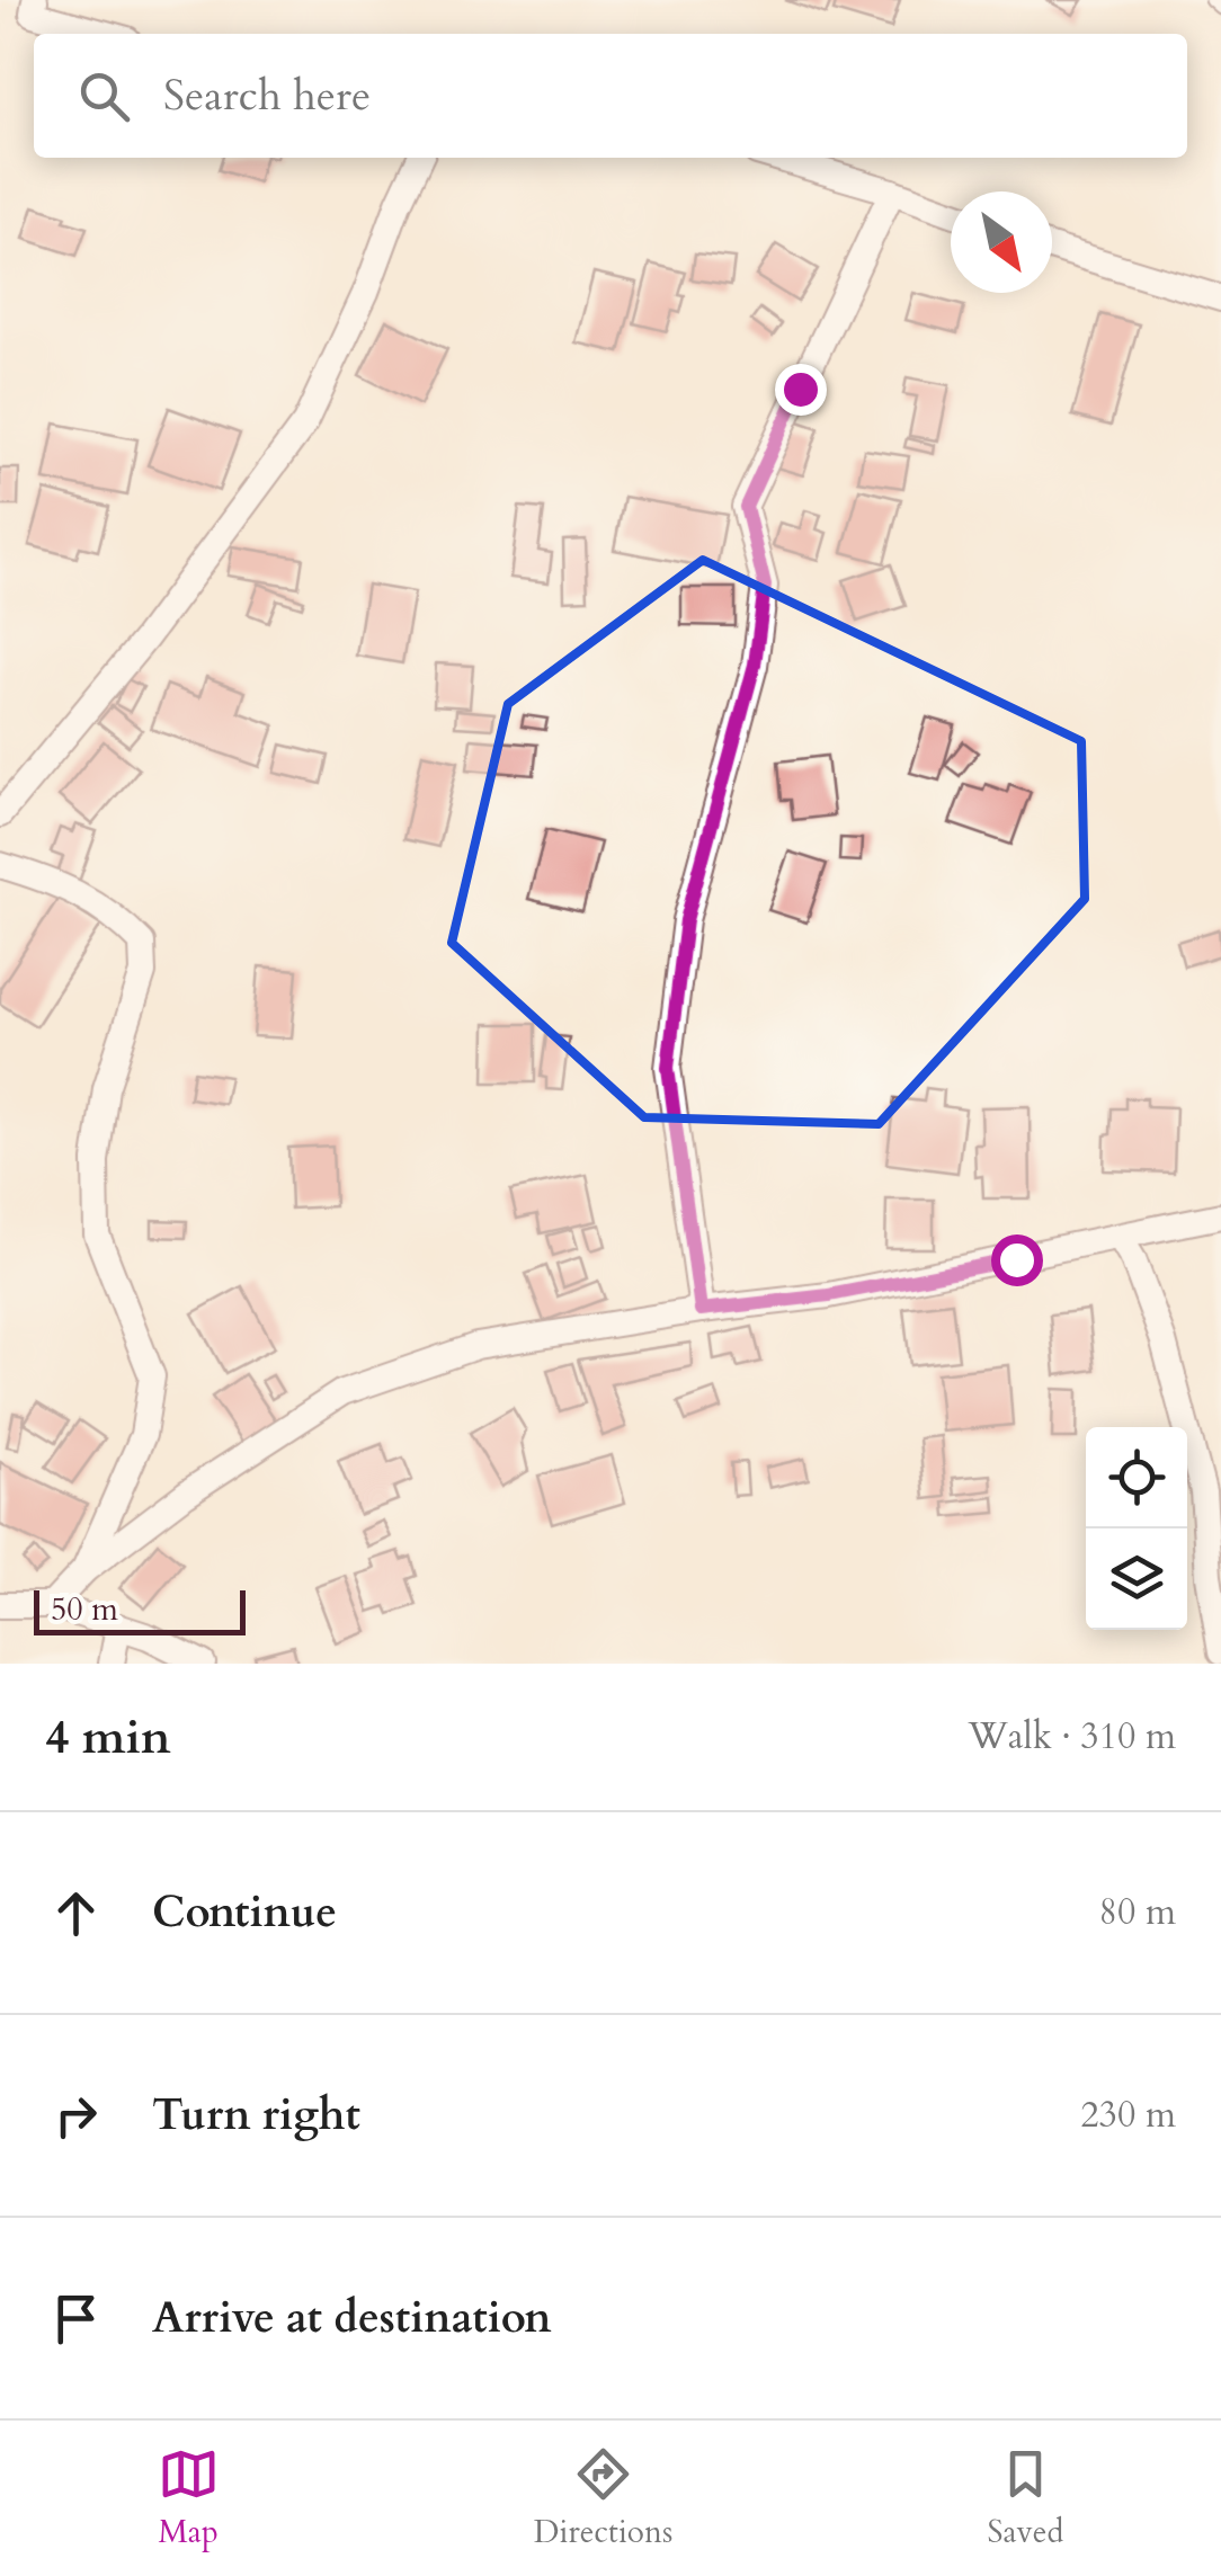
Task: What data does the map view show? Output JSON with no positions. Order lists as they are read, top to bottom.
{
  "scale_bar": "50 m",
  "north": "bottom right",
  "page": {
    "search": "Search here",
    "scale": "50 m",
    "heading": ["4 min", "Walk · 310 m"],
    "list": [
      ["Continue", "80 m"],
      ["Turn right", "230 m"],
      "Arrive at destination"
    ],
    "nav": ["Map", "Directions", "Saved"]
  }
}
